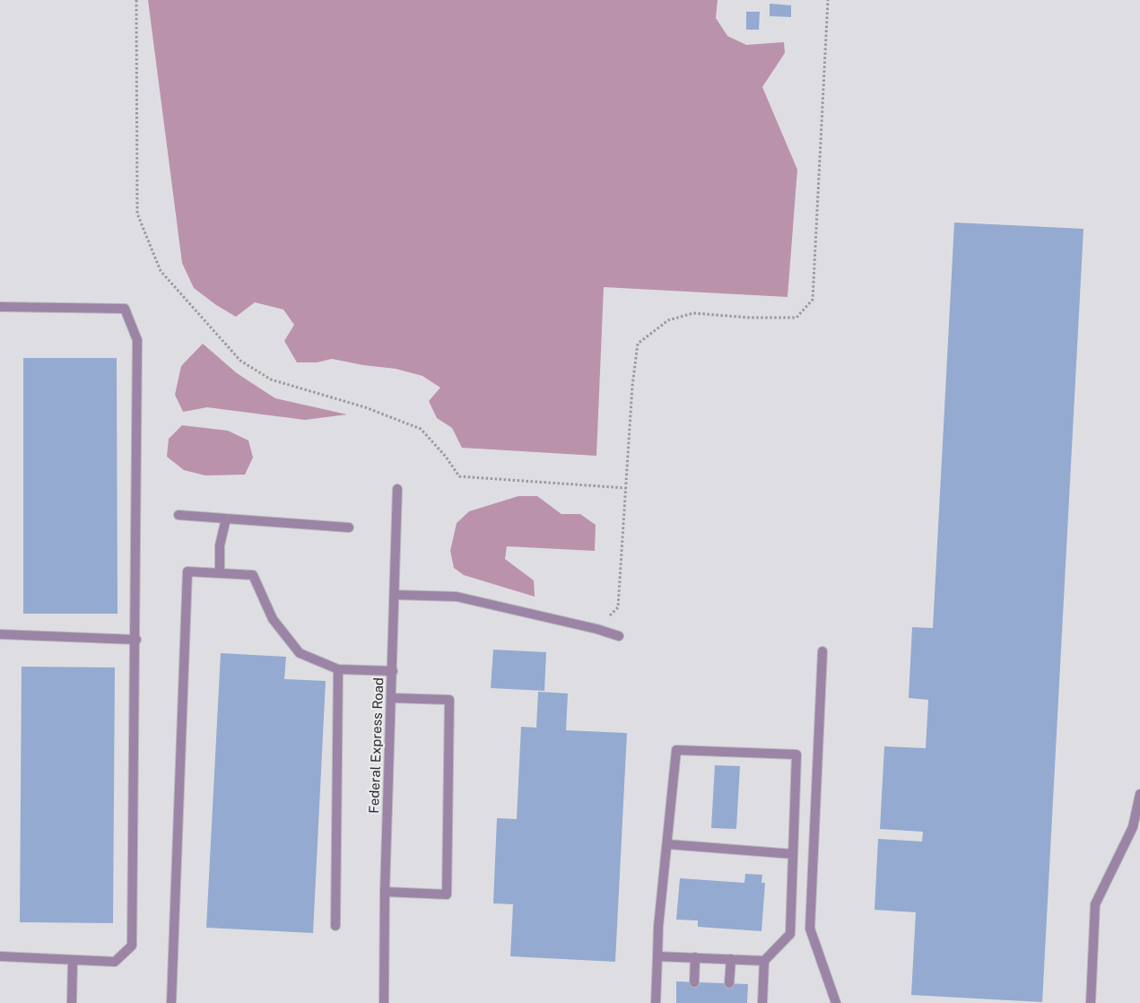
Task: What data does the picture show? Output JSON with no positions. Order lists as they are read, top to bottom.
{
  "streets": {
    "street": ["Federal Express Road"]
  }
}
